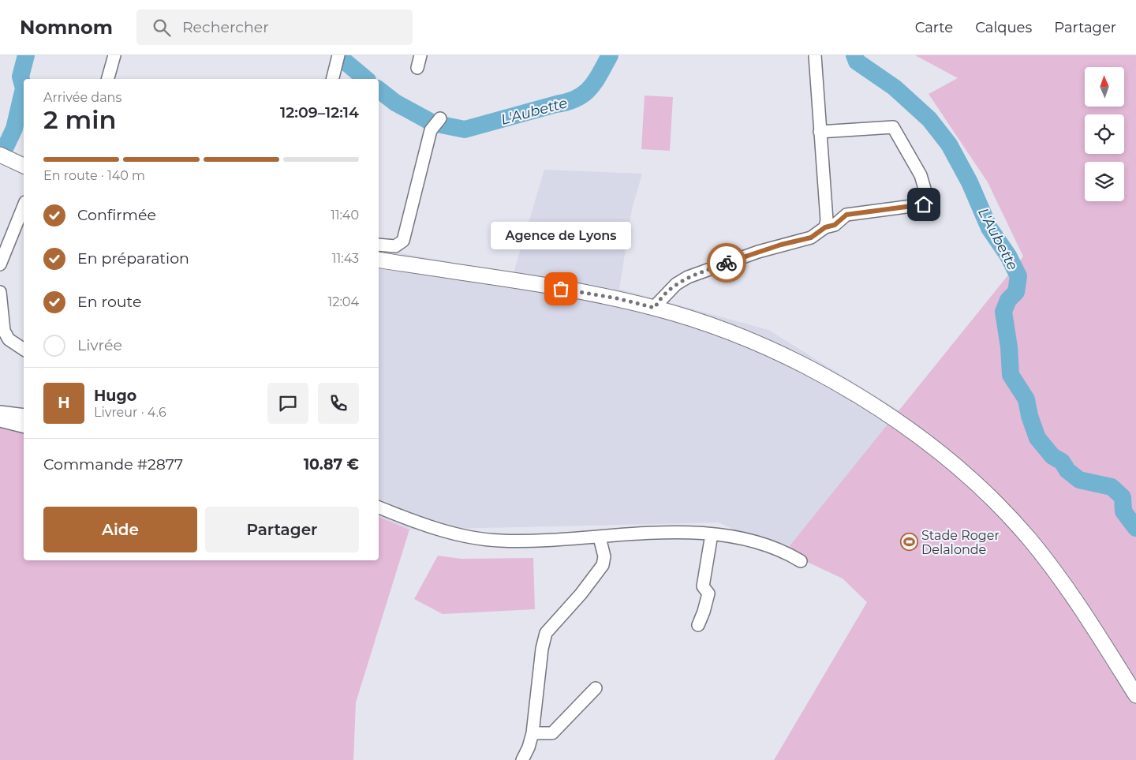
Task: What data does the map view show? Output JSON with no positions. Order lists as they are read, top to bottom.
{
  "water": ["L'Aubette"],
  "places": {
    "other": ["Agence de Lyons"],
    "sports": ["Stade Roger Delalonde"]
  },
  "north": "top",
  "page": {
    "header": "Nomnom",
    "search": "Rechercher",
    "nav": ["Carte", "Calques", "Partager"],
    "heading": ["2 min", "Arrivée dans", "12:09–12:14"],
    "panel": [
      "Hugo",
      "Livreur · 4.6",
      "Commande #2877",
      "10.87 €"
    ],
    "bar": "En route · 140 m",
    "list": [
      ["Confirmée", "11:40"],
      ["En préparation", "11:43"],
      ["En route", "12:04"],
      "Livrée"
    ],
    "bubble": "Agence de Lyons",
    "round": "H",
    "buttons": ["Aide", "Partager"]
  }
}
